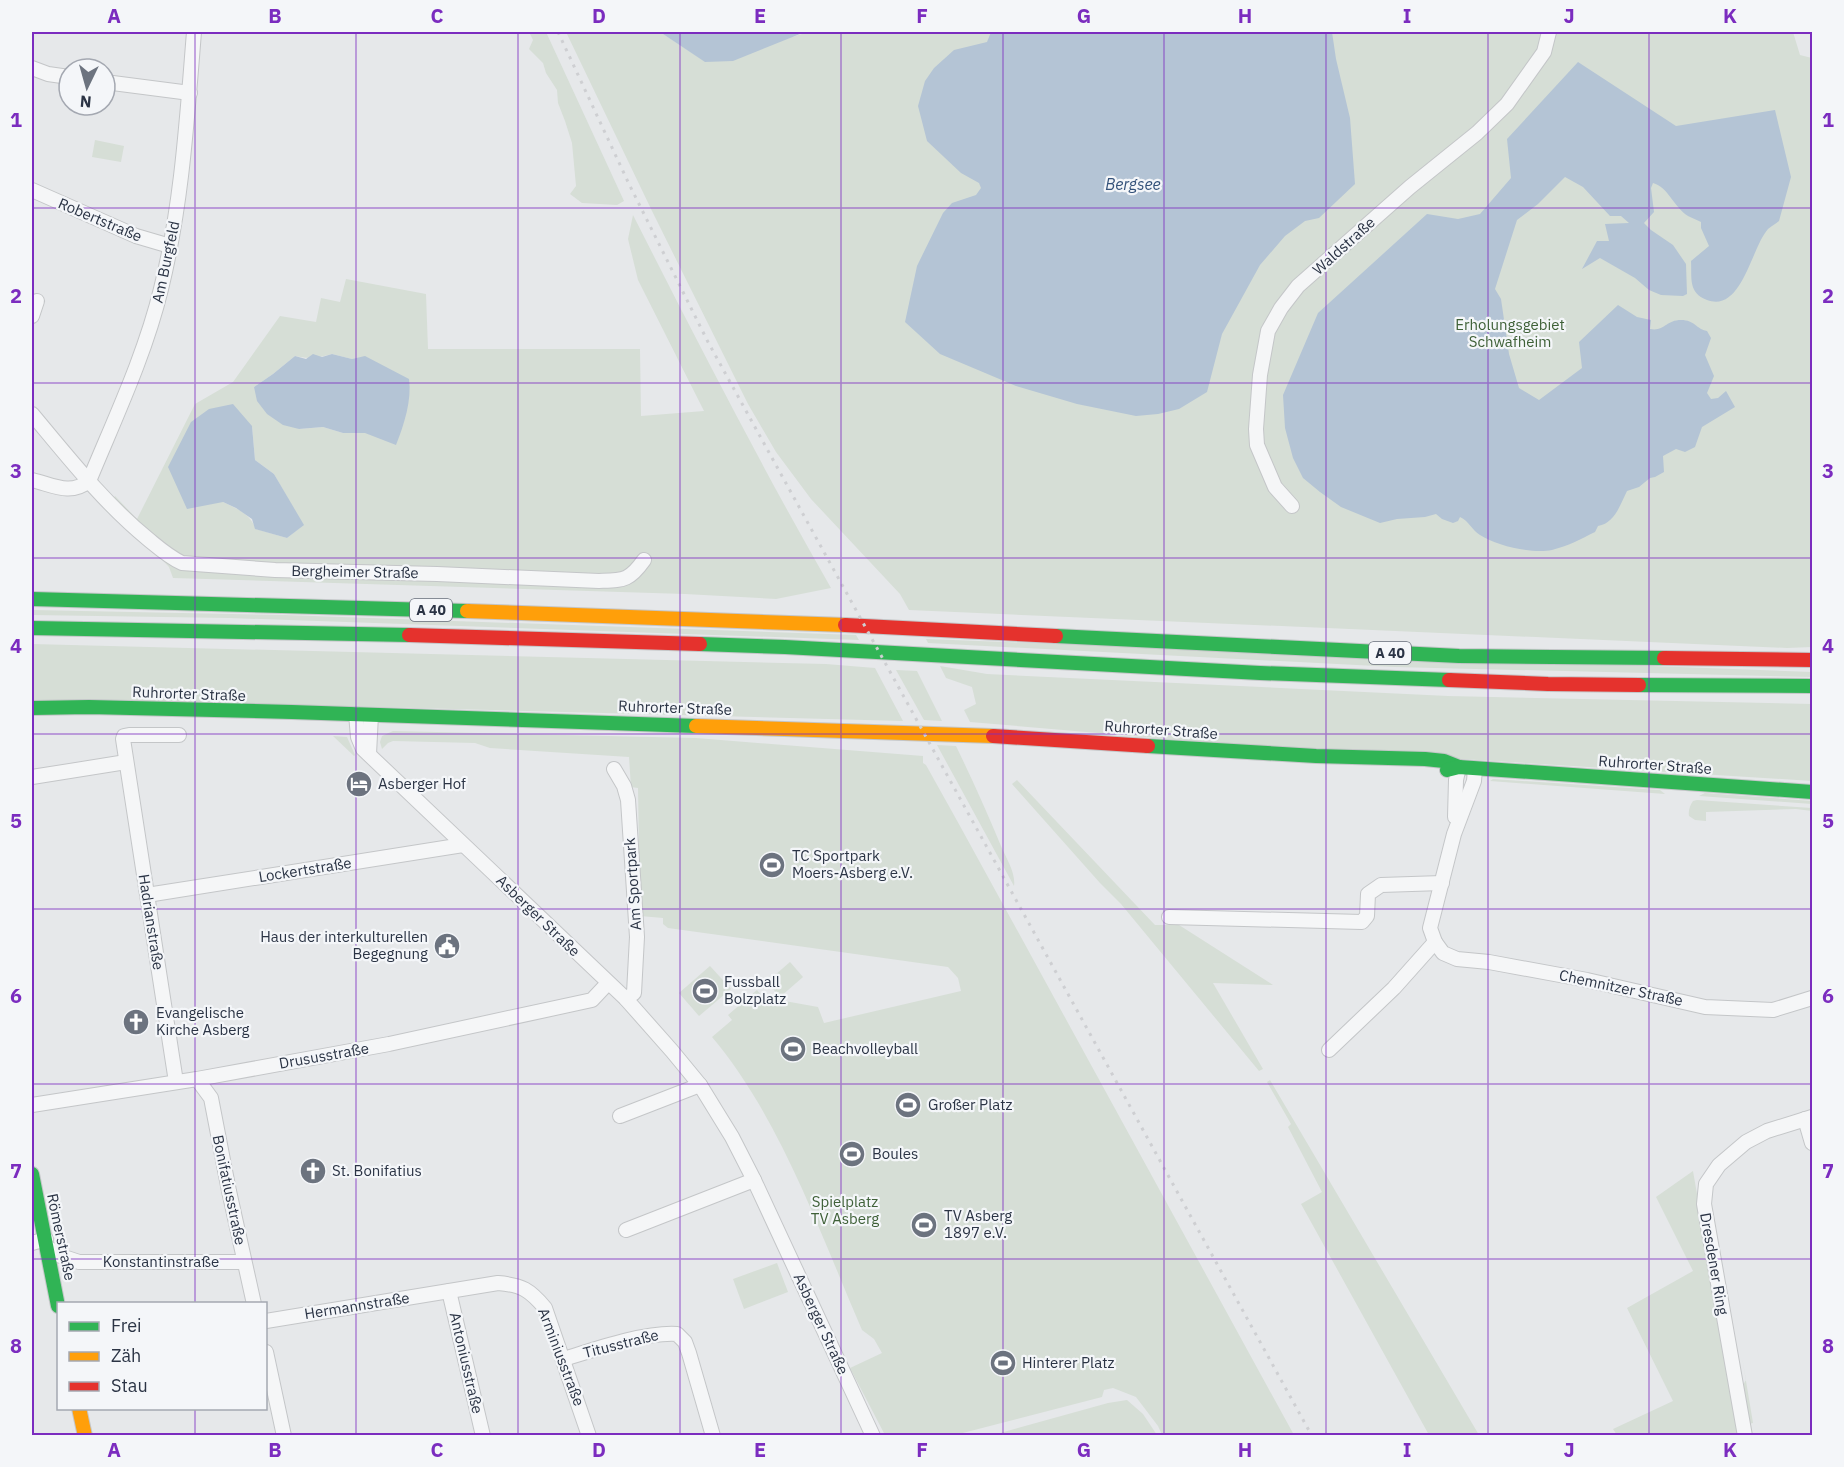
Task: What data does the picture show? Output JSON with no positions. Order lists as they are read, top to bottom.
{
  "streets": {
    "main road": ["A 40", "Ruhrorter Straße", "Römerstraße"],
    "street": [
      "Robertstraße",
      "Waldstraße",
      "Am Burgfeld",
      "Bergheimer Straße",
      "Lockertstraße",
      "Am Sportpark",
      "Asberger Straße",
      "Hadrianstraße",
      "Chemnitzer Straße",
      "Drususstraße",
      "Bonifatiusstraße",
      "Konstantinstraße",
      "Dresdener Ring",
      "Hermannstraße",
      "Titusstraße",
      "Arminiusstraße",
      "Antoniusstraße"
    ]
  },
  "crossings": [
    ["Robertstraße", "Am Burgfeld"],
    ["Am Burgfeld", "Bergheimer Straße"],
    ["Ruhrorter Straße", "Asberger Straße"],
    ["Lockertstraße", "Asberger Straße"],
    ["Lockertstraße", "Hadrianstraße"],
    ["Am Sportpark", "Asberger Straße"],
    ["Asberger Straße", "Drususstraße"],
    ["Hadrianstraße", "Drususstraße"],
    ["Drususstraße", "Bonifatiusstraße"],
    ["Bonifatiusstraße", "Konstantinstraße"],
    ["Römerstraße", "Konstantinstraße"],
    ["Hermannstraße", "Arminiusstraße"],
    ["Hermannstraße", "Antoniusstraße"],
    ["Titusstraße", "Arminiusstraße"],
    ["Arminiusstraße", "Antoniusstraße"]
  ],
  "water": ["Bergsee"],
  "parks": ["Erholungsgebiet Schwafheim", "Spielplatz TV Asberg"],
  "places": {
    "hotel": ["Asberger Hof"],
    "sports": [
      "TC Sportpark Moers-Asberg e.V.",
      "Fussball Bolzplatz",
      "Beachvolleyball",
      "Großer Platz",
      "Boules",
      "TV Asberg 1897 e.V.",
      "Hinterer Platz"
    ],
    "public building": ["Haus der interkulturellen Begegnung"],
    "church": ["Evangelische Kirche Asberg", "St. Bonifatius"]
  },
  "legend": ["Frei", "Zäh", "Stau"],
  "north": "bottom",
  "grid": {
    "columns": [
      "A",
      "B",
      "C",
      "D",
      "E",
      "F",
      "G",
      "H",
      "I",
      "J",
      "K"
    ],
    "rows": [
      "1",
      "2",
      "3",
      "4",
      "5",
      "6",
      "7",
      "8"
    ]
  }
}
